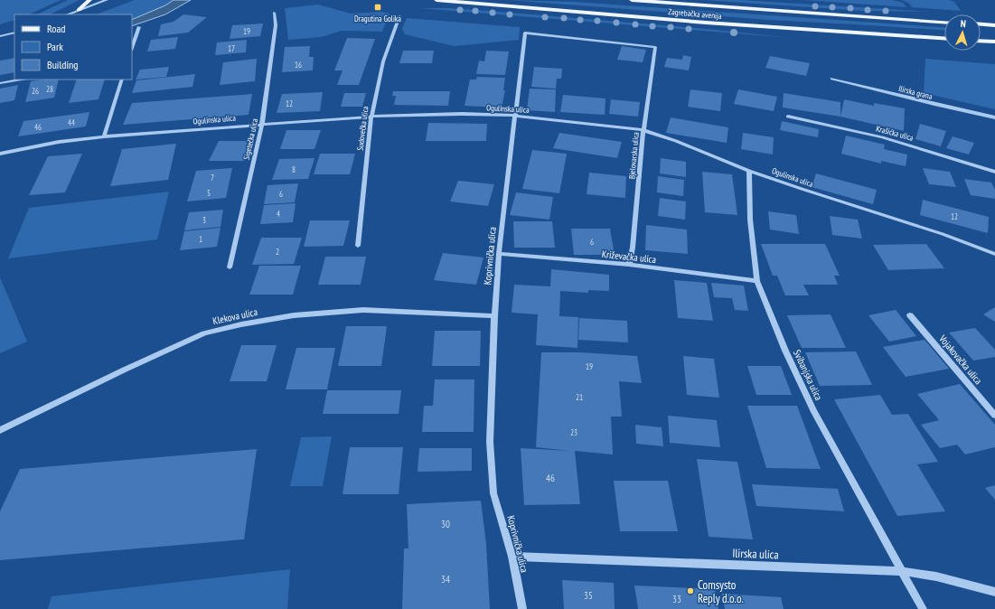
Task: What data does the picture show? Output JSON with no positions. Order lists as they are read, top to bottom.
{
  "streets": {
    "main road": ["Zagrebačka avenija"],
    "street": [
      "Ilirska grana",
      "Ogulinska ulica",
      "Sudovečka ulica",
      "Krašićka ulica",
      "Sigetečka ulica",
      "Bjelovarska ulica",
      "Koprivnička ulica",
      "Križevačka ulica",
      "Klekova ulica",
      "Vojakovačka ulica",
      "Svibanjska ulica",
      "Ilirska ulica"
    ]
  },
  "crossings": [
    ["Ogulinska ulica", "Sudovečka ulica"],
    ["Ogulinska ulica", "Sigetečka ulica"],
    ["Ogulinska ulica", "Bjelovarska ulica"],
    ["Ogulinska ulica", "Koprivnička ulica"],
    ["Ogulinska ulica", "Svibanjska ulica"],
    ["Bjelovarska ulica", "Koprivnička ulica"],
    ["Bjelovarska ulica", "Križevačka ulica"],
    ["Koprivnička ulica", "Križevačka ulica"],
    ["Koprivnička ulica", "Klekova ulica"],
    ["Koprivnička ulica", "Ilirska ulica"],
    ["Križevačka ulica", "Svibanjska ulica"],
    ["Svibanjska ulica", "Ilirska ulica"]
  ],
  "places": {
    "transit": ["Dragutina Golika"],
    "other": ["Comsysto Reply d.o.o."]
  },
  "house_numbers": [
    "19",
    "17",
    "16",
    "28",
    "26",
    "12",
    "44",
    "46",
    "8",
    "7",
    "5",
    "6",
    "4",
    "12",
    "3",
    "1",
    "6",
    "2",
    "19",
    "21",
    "23",
    "46",
    "30",
    "34",
    "35",
    "33"
  ],
  "legend": ["Road", "Park", "Building"],
  "north": "top"
}
